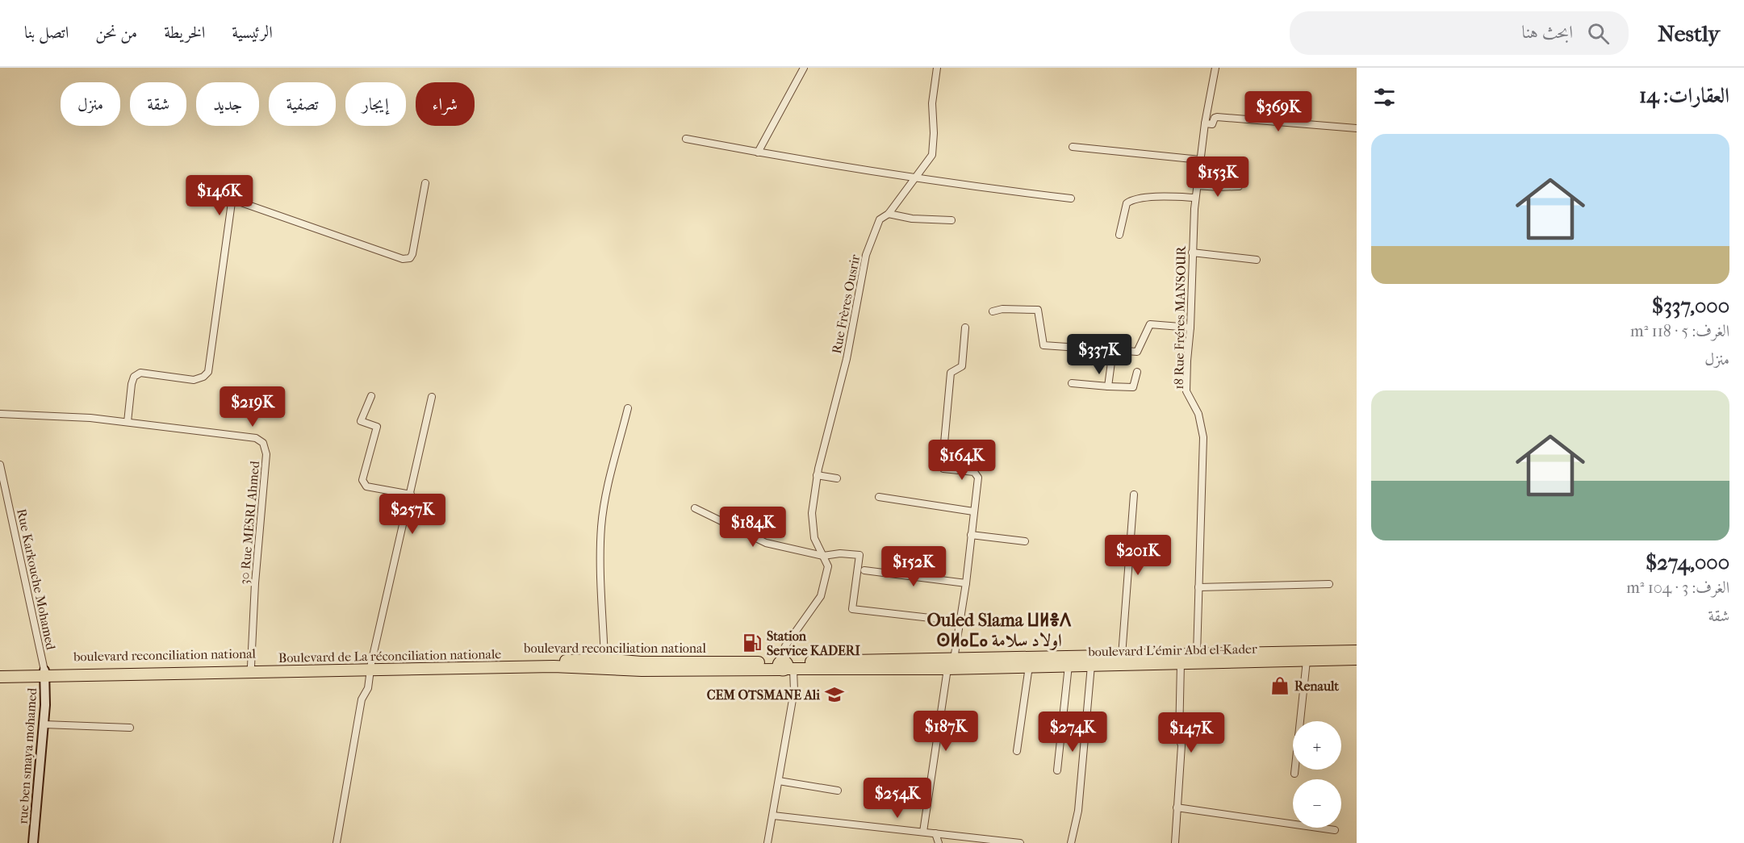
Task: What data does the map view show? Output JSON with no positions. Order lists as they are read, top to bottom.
{
  "streets": {
    "highway": ["boulevard reconciliation national", "boulevard L'émir Abd el-Kader", "Boulevard de La réconciliation nationale"],
    "street": [
      "Rue Frères Ousrir",
      "18 Rue Fréres MANSOUR",
      "30 Rue MESRI Ahmed",
      "Rue Karkouche Mohamed",
      "rue ben smaya mohamed"
    ]
  },
  "crossings": [
    ["Rue Frères Ousrir", "boulevard reconciliation national"],
    ["Rue Frères Ousrir", "Boulevard de La réconciliation nationale"],
    ["30 Rue MESRI Ahmed", "boulevard reconciliation national"],
    ["Rue Karkouche Mohamed", "boulevard reconciliation national"],
    ["Rue Karkouche Mohamed", "Boulevard de La réconciliation nationale"],
    ["Rue Karkouche Mohamed", "rue ben smaya mohamed"],
    ["boulevard reconciliation national", "Boulevard de La réconciliation nationale"],
    ["boulevard reconciliation national", "rue ben smaya mohamed"],
    ["Boulevard de La réconciliation nationale", "rue ben smaya mohamed"]
  ],
  "districts": ["Ouled Slama ⵡⵍⴻⴷ ⵙⵍⴰⵎⴰ اولاد سلامة"],
  "places": {
    "fuel station": ["Station Service KADERI"],
    "shop": ["Renault"],
    "school or university": ["CEM OTSMANE Ali"]
  },
  "page": {
    "header": "Nestly",
    "search": "ابحث هنا",
    "nav": [
      "الرئيسية",
      "الخريطة",
      "من نحن",
      "اتصل بنا"
    ],
    "heading": "العقارات: 14",
    "chip": [
      "شراء",
      "إيجار",
      "تصفية",
      "جديد",
      "شقة",
      "منزل"
    ],
    "price": [
      "$369K",
      "$153K",
      "$146K",
      "$337K",
      "$219K",
      "$164K",
      "$257K",
      "$184K",
      "$201K",
      "$152K",
      "$187K",
      "$274K",
      "$147K",
      "$254K"
    ],
    "list": [
      {
        "name": "$337,000",
        "note": "الغرف: 5 · 118 m² · منزل"
      },
      {
        "name": "$274,000",
        "note": "الغرف: 3 · 104 m² · شقة"
      }
    ],
    "map_buttons": ["+", "−"]
  }
}
